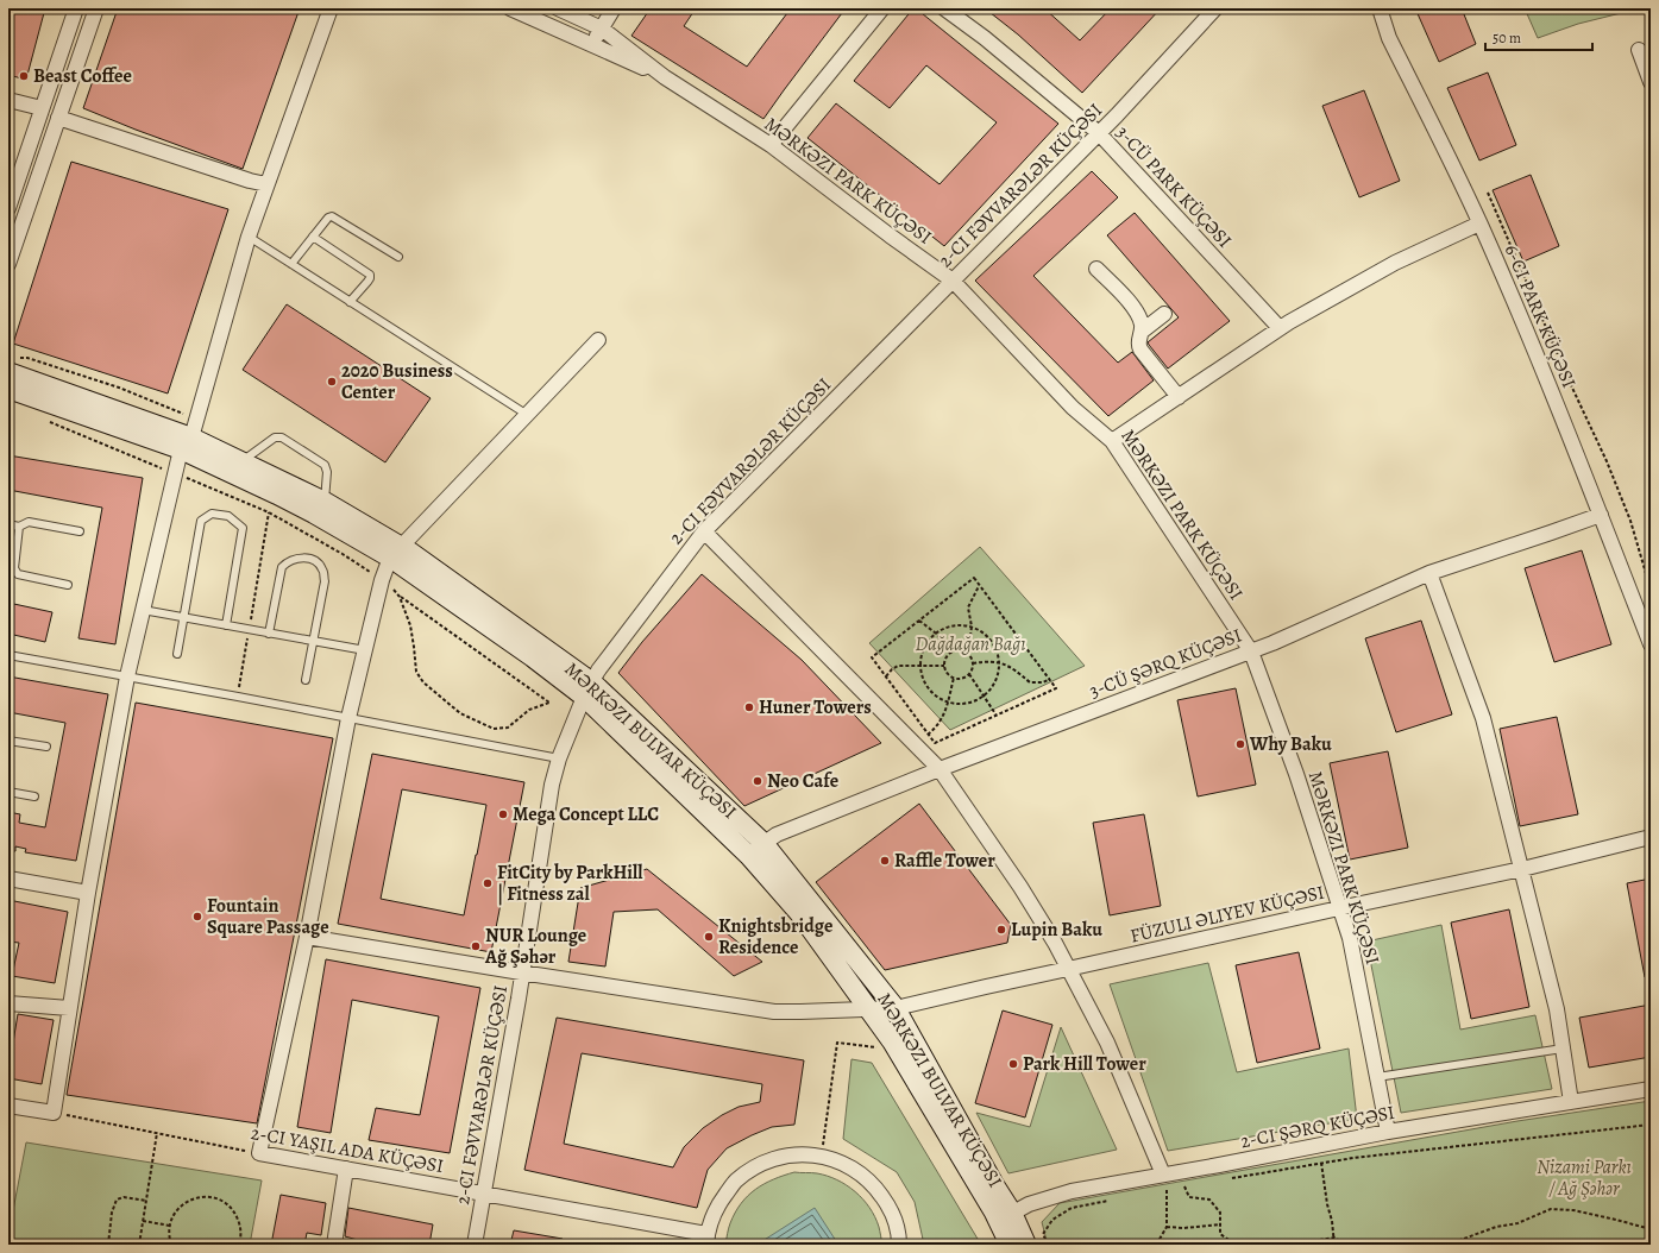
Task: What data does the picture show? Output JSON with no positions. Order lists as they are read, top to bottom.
{
  "streets": {
    "street": [
      "MƏRKƏZI PARK KÜÇƏSI",
      "2-CI FƏVVARƏLƏR KÜÇƏSI",
      "3-CÜ PARK KÜÇƏSI",
      "3-CÜ ŞƏRQ KÜÇƏSI",
      "MƏRKƏZI BULVAR KÜÇƏSI",
      "FÜZULI ƏLIYEV KÜÇƏSI",
      "2-CI ŞƏRQ KÜÇƏSI"
    ]
  },
  "crossings": [
    ["MƏRKƏZI PARK KÜÇƏSI", "2-CI FƏVVARƏLƏR KÜÇƏSI"],
    ["MƏRKƏZI PARK KÜÇƏSI", "3-CÜ ŞƏRQ KÜÇƏSI"],
    ["MƏRKƏZI PARK KÜÇƏSI", "FÜZULI ƏLIYEV KÜÇƏSI"],
    ["MƏRKƏZI PARK KÜÇƏSI", "2-CI ŞƏRQ KÜÇƏSI"],
    ["2-CI FƏVVARƏLƏR KÜÇƏSI", "3-CÜ PARK KÜÇƏSI"],
    ["2-CI FƏVVARƏLƏR KÜÇƏSI", "MƏRKƏZI BULVAR KÜÇƏSI"],
    ["2-CI FƏVVARƏLƏR KÜÇƏSI", "FÜZULI ƏLIYEV KÜÇƏSI"],
    ["3-CÜ ŞƏRQ KÜÇƏSI", "MƏRKƏZI BULVAR KÜÇƏSI"],
    ["MƏRKƏZI BULVAR KÜÇƏSI", "FÜZULI ƏLIYEV KÜÇƏSI"],
    ["MƏRKƏZI BULVAR KÜÇƏSI", "2-CI ŞƏRQ KÜÇƏSI"]
  ],
  "parks": ["Dağdağan Bağı", "Nizami Parkı / Ağ Şəhər"],
  "places": [
    "Beast Coffee",
    "2020 Business Center",
    "Huner Towers",
    "Why Baku",
    "Neo Cafe",
    "Mega Concept LLC",
    "Raffle Tower",
    "FitCity by ParkHill | Fitness zal",
    "Fountain Square Passage",
    "Lupin Baku",
    "Knightsbridge Residence",
    "NUR Lounge Ağ Şəhər",
    "Park Hill Tower"
  ],
  "scale_bar": "50 m"
}
